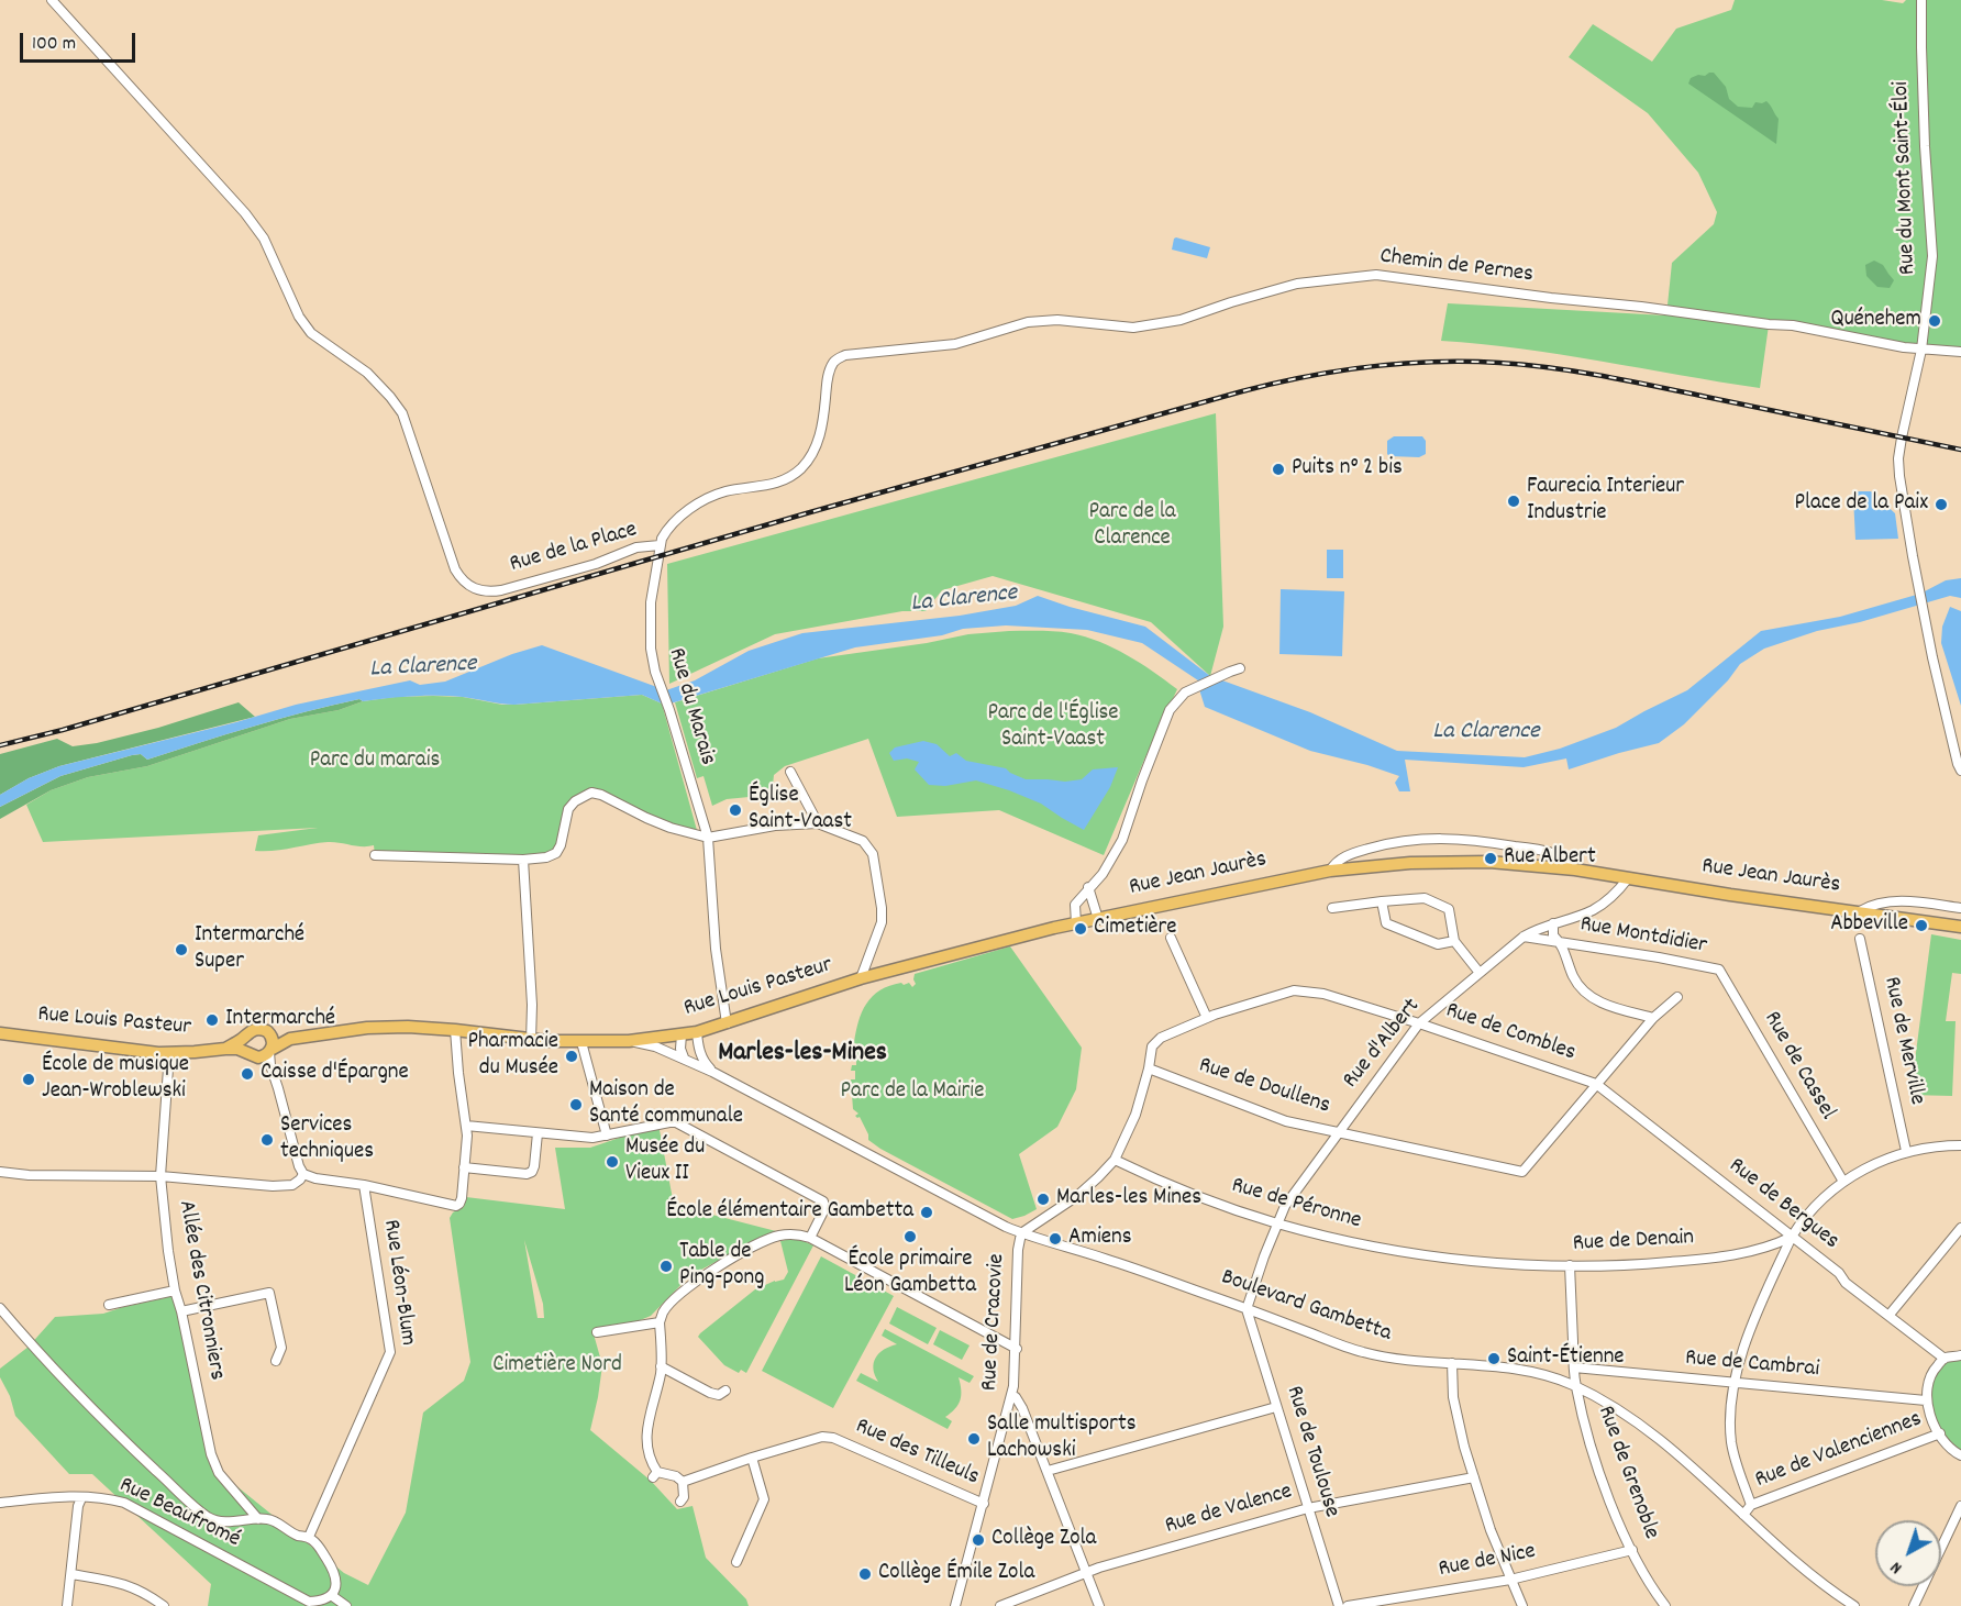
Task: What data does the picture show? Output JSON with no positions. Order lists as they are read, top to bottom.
{
  "streets": {
    "main road": ["Rue Jean Jaurès", "Rue Louis Pasteur"],
    "street": [
      "Rue du Mont Saint-Éloi",
      "Chemin de Pernes",
      "Rue de la Place",
      "Rue du Marais",
      "Rue Montdidier",
      "Rue de Combles",
      "Rue de Merville",
      "Rue d'Albert",
      "Rue de Cassel",
      "Rue de Doullens",
      "Rue de Péronne",
      "Rue de Bergues",
      "Rue de Denain",
      "Rue Léon-Blum",
      "Allée des Citronniers",
      "Boulevard Gambetta",
      "Rue de Cracovie",
      "Rue de Cambrai",
      "Rue de Valenciennes",
      "Rue de Toulouse",
      "Rue des Tilleuls",
      "Rue de Grenoble",
      "Rue de Valence",
      "Rue Beaufromé",
      "Rue de Nice"
    ]
  },
  "crossings": [
    ["Rue du Mont Saint-Éloi", "Chemin de Pernes"],
    ["Chemin de Pernes", "Rue de la Place"],
    ["Rue de la Place", "Rue du Marais"],
    ["Rue du Marais", "Rue Louis Pasteur"],
    ["Rue Jean Jaurès", "Rue Louis Pasteur"],
    ["Rue Jean Jaurès", "Rue d'Albert"],
    ["Rue Montdidier", "Rue d'Albert"],
    ["Rue Montdidier", "Rue de Cassel"],
    ["Rue Louis Pasteur", "Allée des Citronniers"],
    ["Rue Louis Pasteur", "Boulevard Gambetta"],
    ["Rue de Combles", "Rue d'Albert"],
    ["Rue de Combles", "Rue de Doullens"],
    ["Rue de Combles", "Rue de Bergues"],
    ["Rue d'Albert", "Rue de Doullens"],
    ["Rue d'Albert", "Rue de Péronne"],
    ["Rue d'Albert", "Boulevard Gambetta"],
    ["Rue d'Albert", "Rue de Toulouse"],
    ["Rue de Doullens", "Rue de Bergues"],
    ["Rue de Péronne", "Rue de Denain"],
    ["Rue de Bergues", "Rue de Denain"],
    ["Rue de Denain", "Rue de Grenoble"],
    ["Boulevard Gambetta", "Rue de Cracovie"],
    ["Boulevard Gambetta", "Rue de Toulouse"],
    ["Boulevard Gambetta", "Rue de Grenoble"],
    ["Rue de Cracovie", "Rue des Tilleuls"],
    ["Rue de Cambrai", "Rue de Grenoble"],
    ["Rue de Toulouse", "Rue de Valence"],
    ["Rue de Grenoble", "Rue de Nice"]
  ],
  "districts": ["Marles-les-Mines"],
  "water": ["La Clarence"],
  "parks": [
    "Parc de la Clarence",
    "Parc de l'Église Saint-Vaast",
    "Parc du marais",
    "Parc de la Mairie",
    "Cimetière Nord"
  ],
  "places": [
    "Quénehem",
    "Puits n° 2 bis",
    "Faurecia Interieur Industrie",
    "Place de la Paix",
    "Église Saint-Vaast",
    "Rue Albert",
    "Abbeville",
    "Cimetière",
    "Intermarché Super",
    "Intermarché",
    "Pharmacie du Musée",
    "Caisse d'Épargne",
    "École de musique Jean-Wroblewski",
    "Maison de Santé communale",
    "Services techniques",
    "Musée du Vieux II",
    "Marles-les Mines",
    "École élémentaire Gambetta",
    "École primaire Léon Gambetta",
    "Amiens",
    "Table de Ping-pong",
    "Saint-Étienne",
    "Salle multisports Lachowski",
    "Collège Zola",
    "Collège Émile Zola"
  ],
  "scale_bar": "100 m",
  "north": "bottom left"
}
